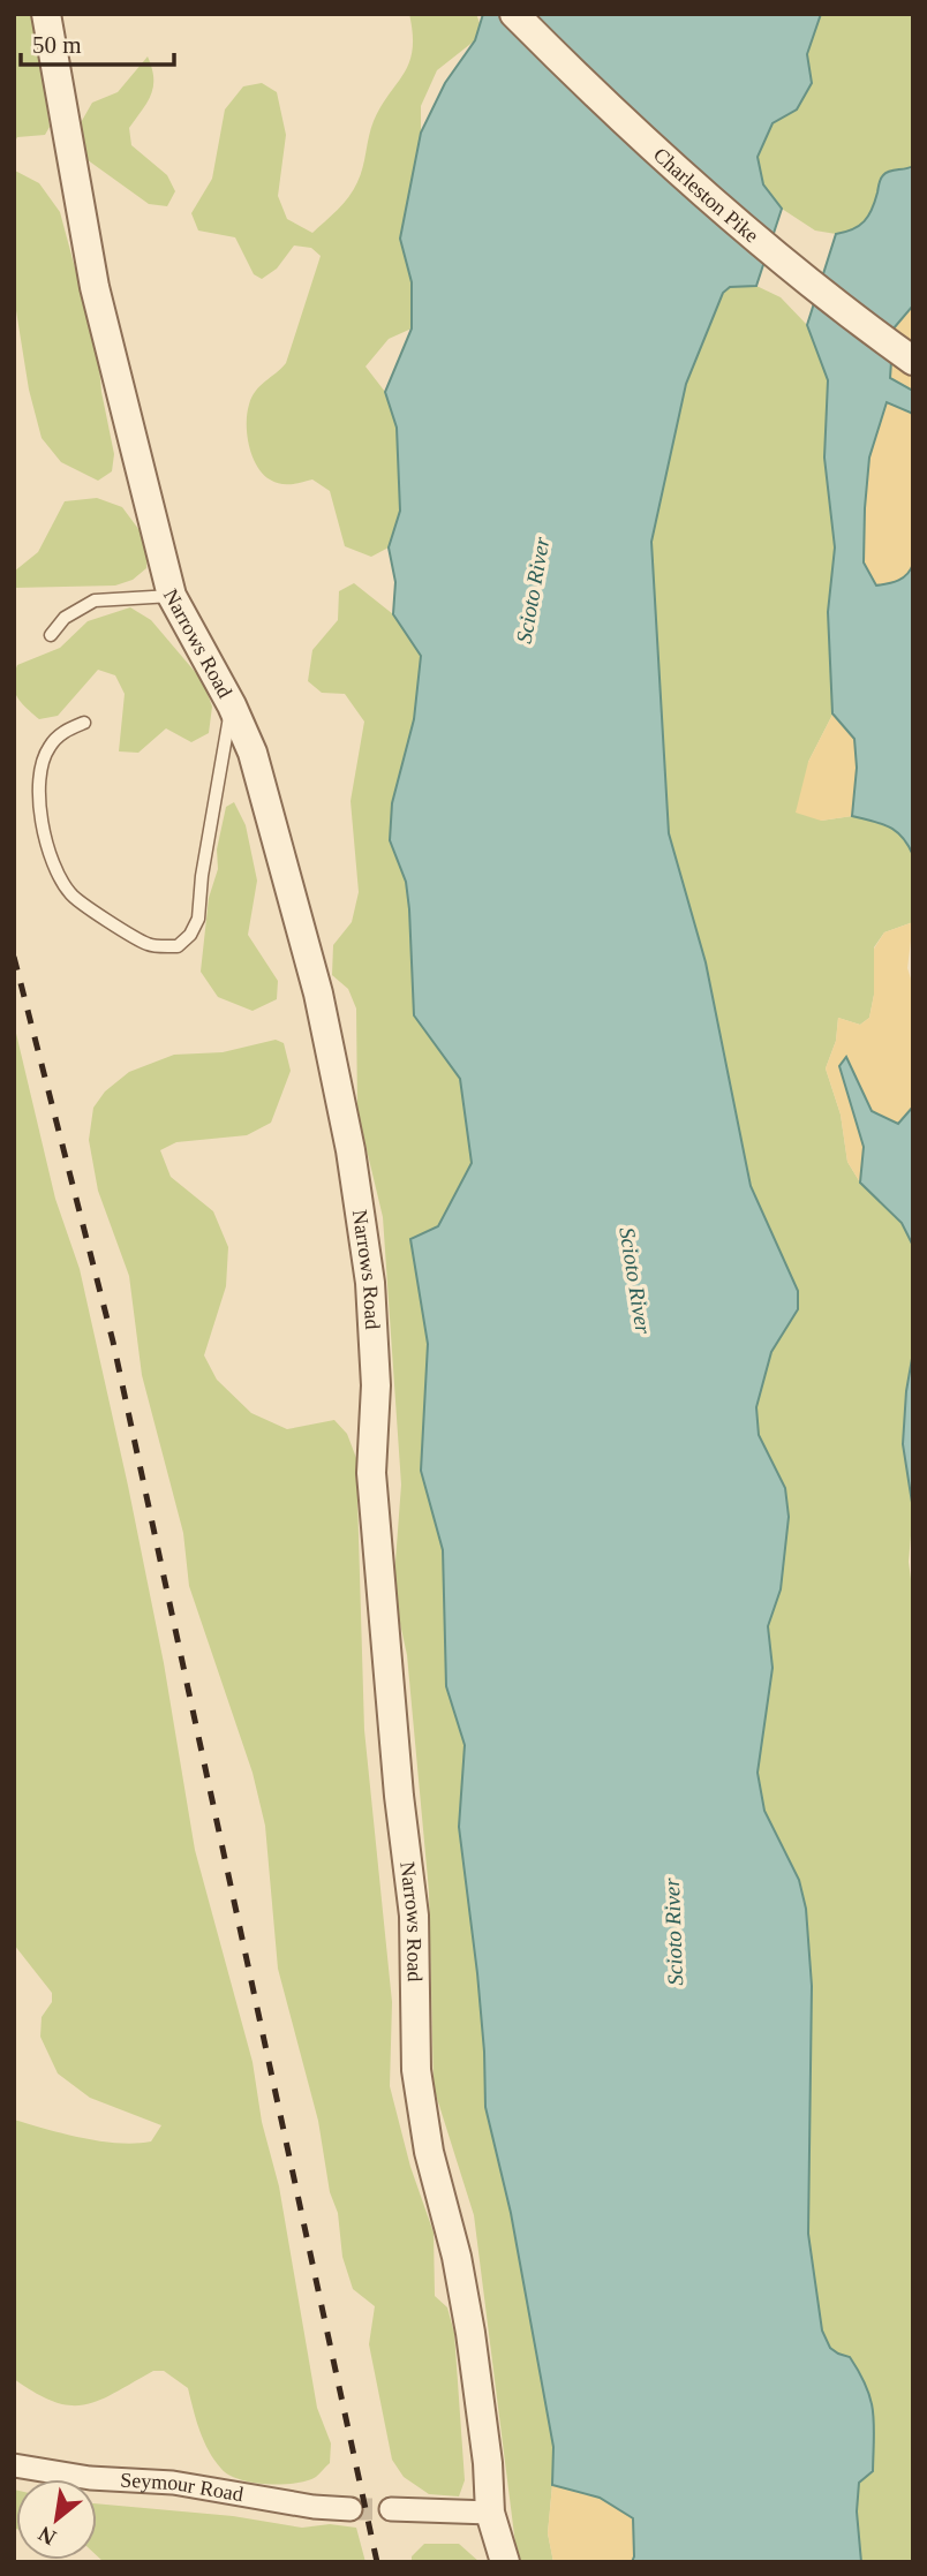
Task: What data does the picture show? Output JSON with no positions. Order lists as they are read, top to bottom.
{
  "streets": {
    "street": ["Charleston Pike", "Narrows Road", "Seymour Road"]
  },
  "water": ["Scioto River"],
  "scale_bar": "50 m",
  "north": "bottom left"
}
